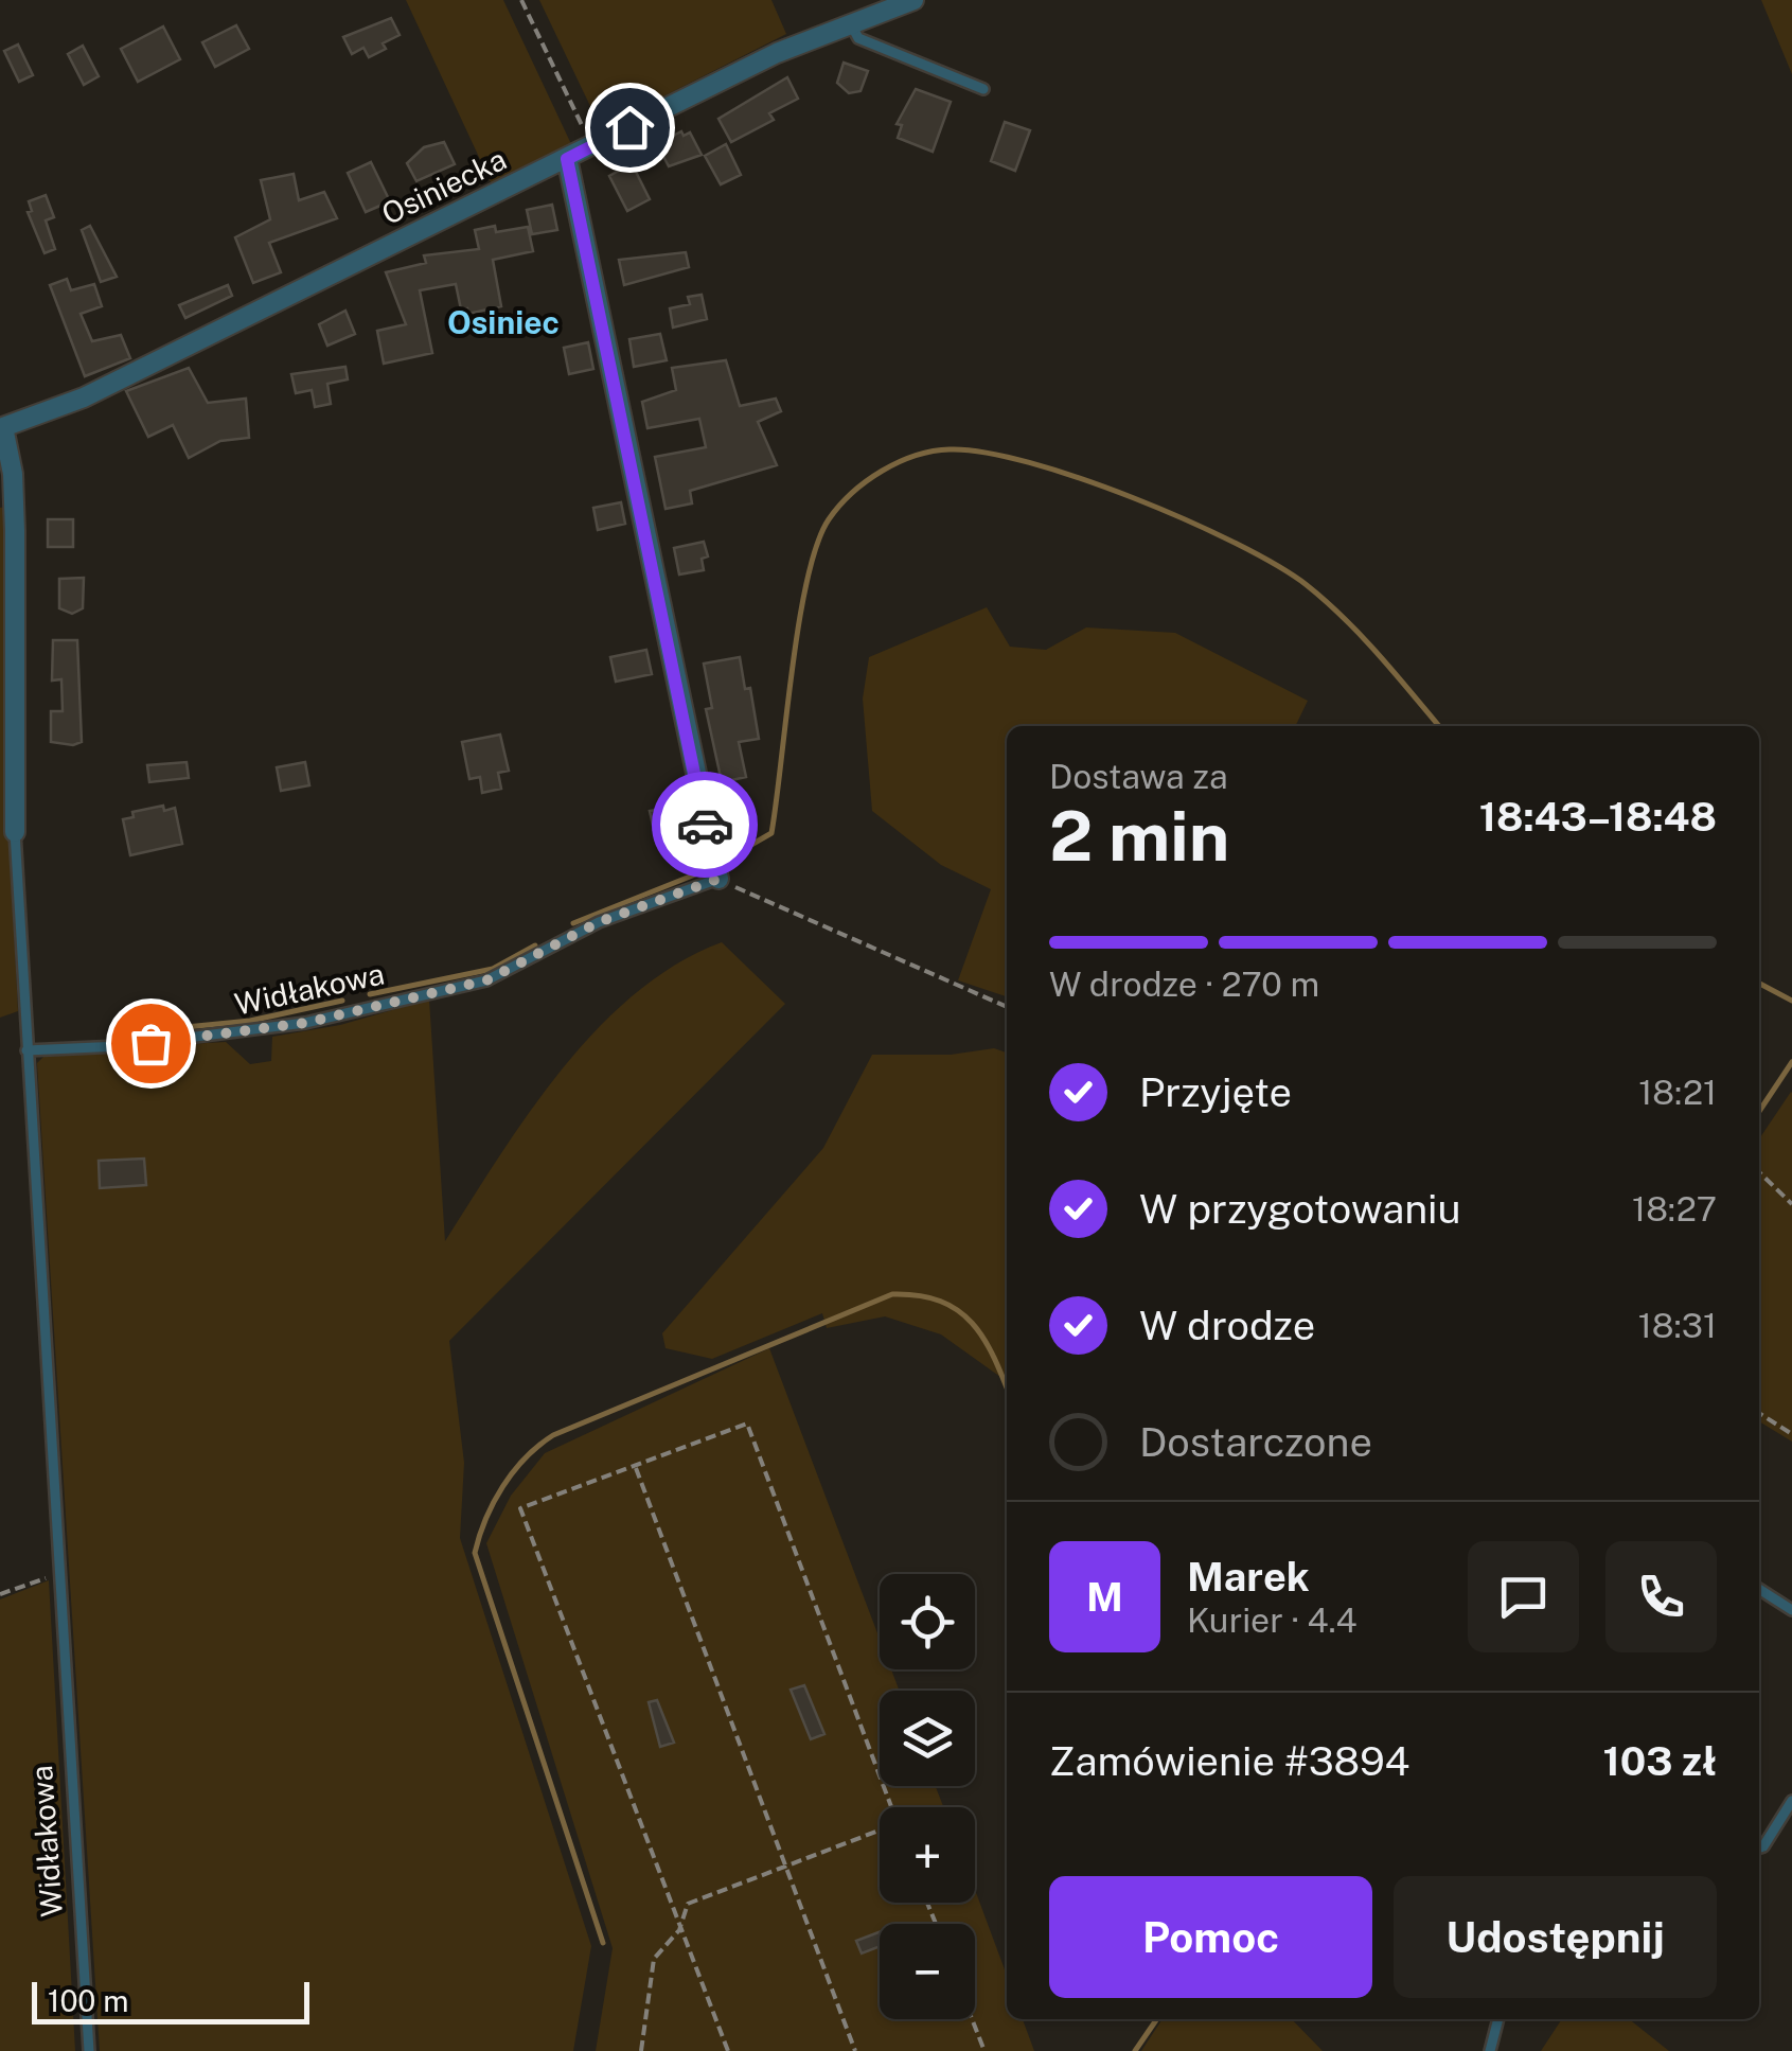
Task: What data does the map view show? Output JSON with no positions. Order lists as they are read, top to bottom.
{
  "streets": {
    "street": ["Osiniecka"],
    "lane": ["Widłakowa"]
  },
  "districts": ["Osiniec"],
  "scale_bar": "100 m",
  "page": {
    "heading": ["2 min", "Dostawa za", "18:43–18:48"],
    "panel": [
      "Marek",
      "Kurier · 4.4",
      "Zamówienie #3894",
      "103 zł"
    ],
    "bar": "W drodze · 270 m",
    "list": [
      ["Przyjęte", "18:21"],
      ["W przygotowaniu", "18:27"],
      ["W drodze", "18:31"],
      "Dostarczone"
    ],
    "round": "M",
    "map_buttons": ["+", "−"],
    "buttons": ["Pomoc", "Udostępnij"],
    "scale": "100 m"
  }
}
